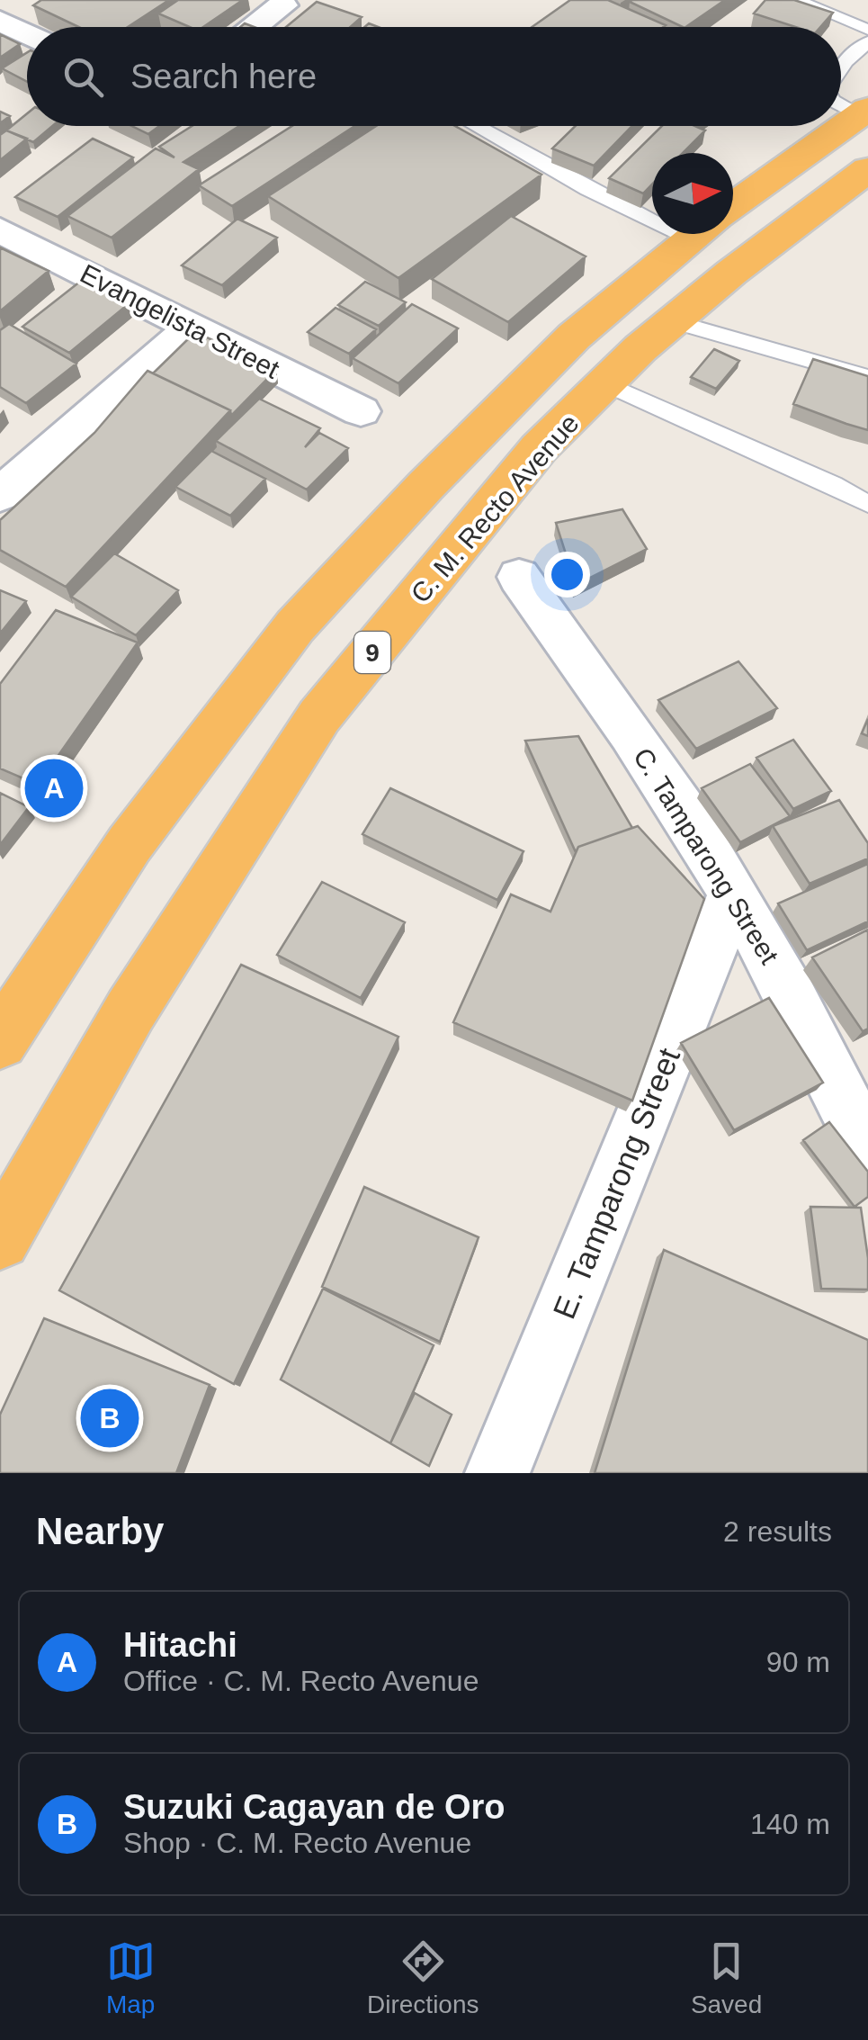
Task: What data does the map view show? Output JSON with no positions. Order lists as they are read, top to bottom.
{
  "streets": {
    "highway": ["C. M. Recto Avenue", "9"],
    "street": ["Evangelista Street", "C. Tamparong Street", "E. Tamparong Street"]
  },
  "crossings": [
    ["C. Tamparong Street", "E. Tamparong Street"]
  ],
  "north": "right",
  "page": {
    "search": "Search here",
    "pins": ["A", "B"],
    "heading": ["Nearby", "2 results"],
    "list": [
      {
        "mark": "A",
        "name": "Hitachi",
        "note": "Office · C. M. Recto Avenue",
        "value": "90 m"
      },
      {
        "mark": "B",
        "name": "Suzuki Cagayan de Oro",
        "note": "Shop · C. M. Recto Avenue",
        "value": "140 m"
      }
    ],
    "nav": ["Map", "Directions", "Saved"]
  }
}
